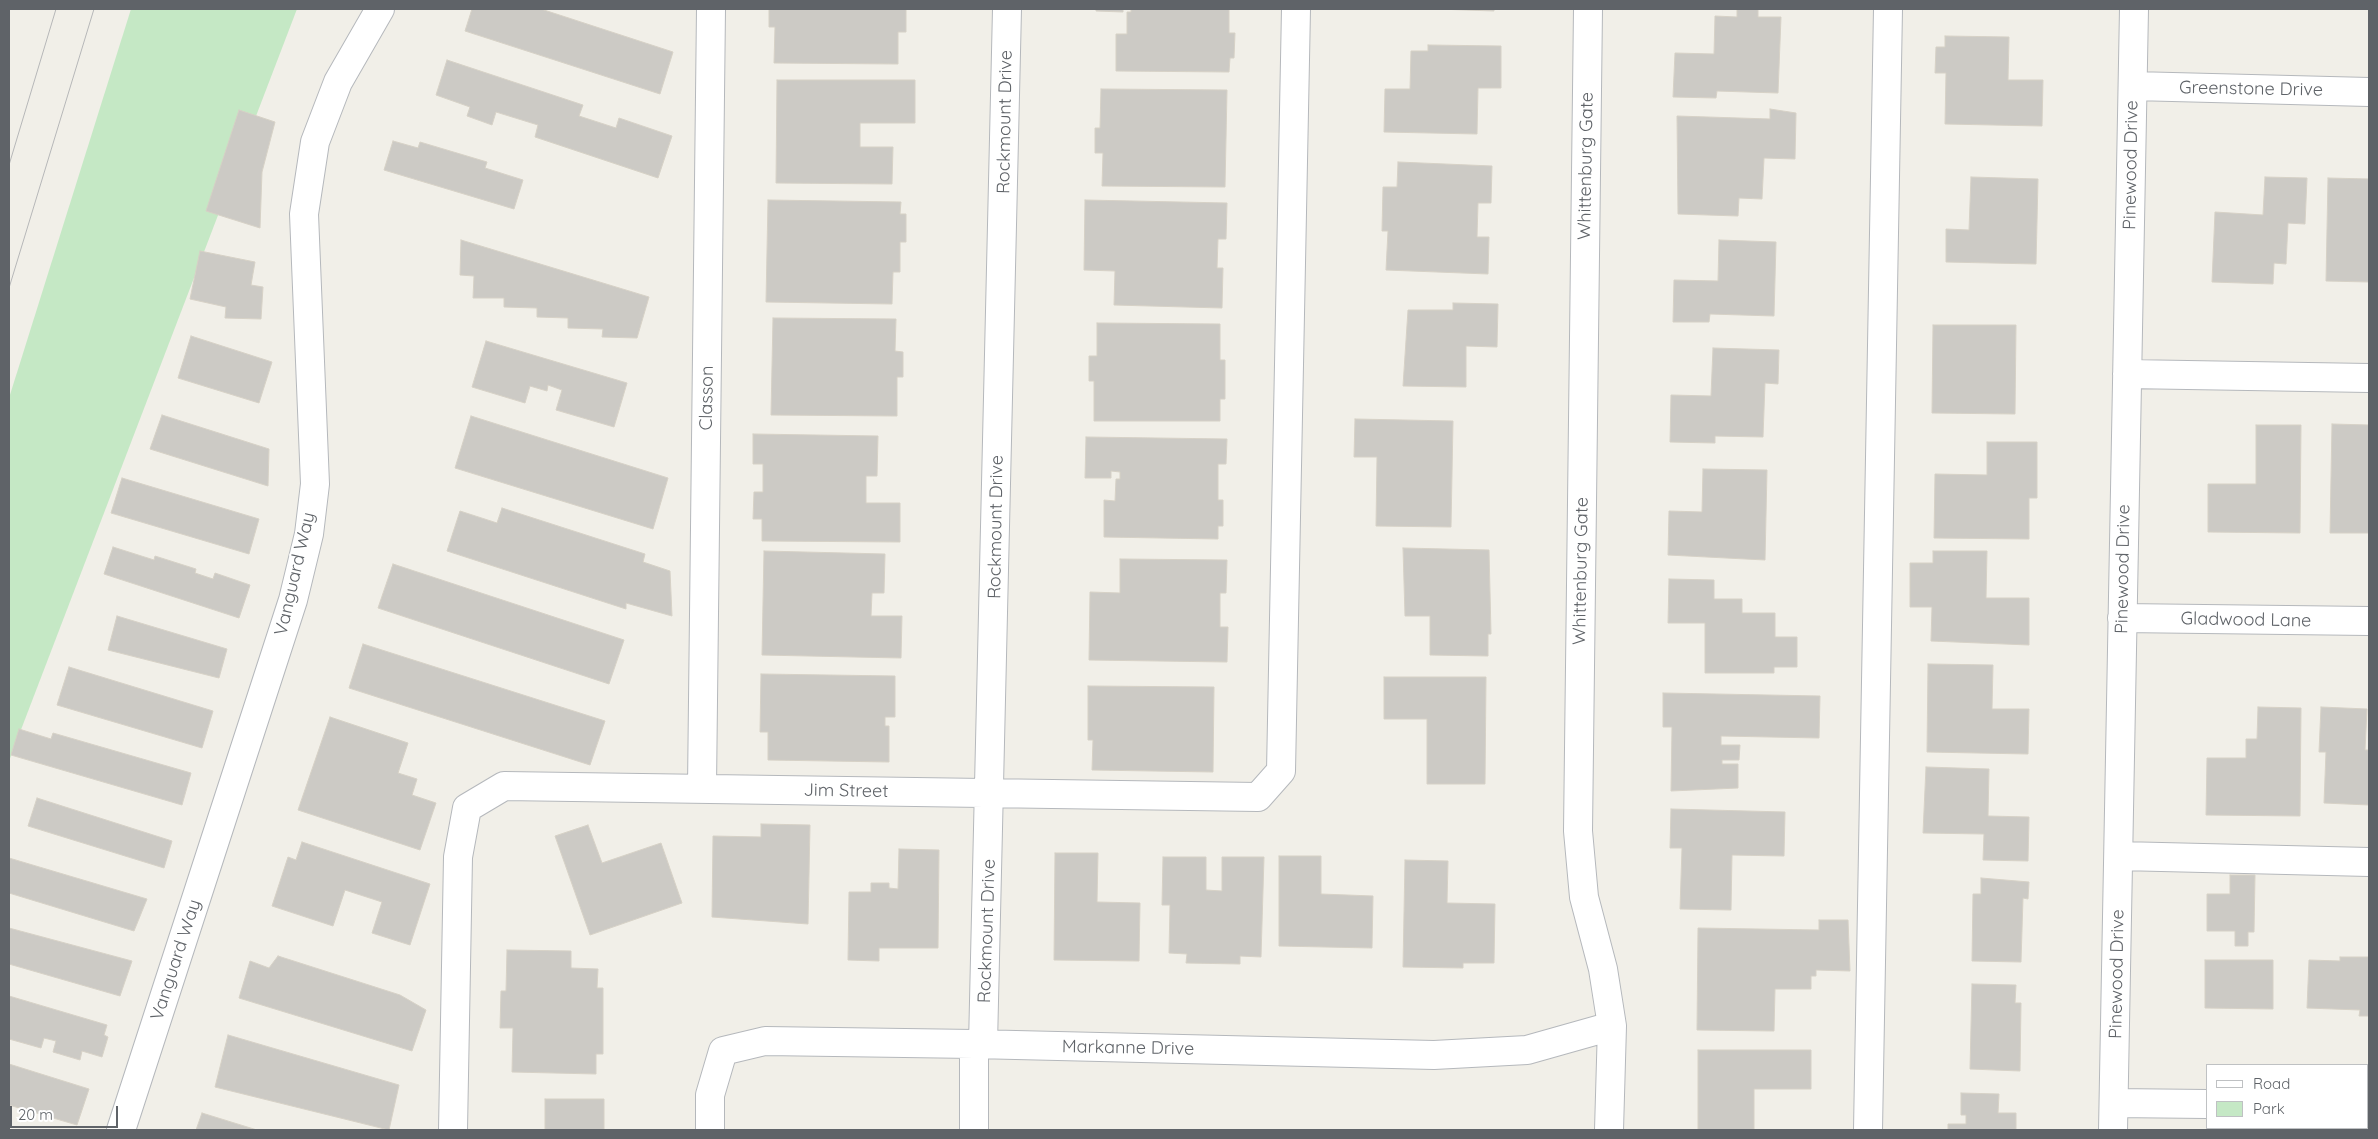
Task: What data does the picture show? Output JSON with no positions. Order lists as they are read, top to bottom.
{
  "streets": {
    "street": [
      "Greenstone Drive",
      "Rockmount Drive",
      "Pinewood Drive",
      "Whittenburg Gate",
      "Classon",
      "Vanguard Way",
      "Gladwood Lane",
      "Jim Street",
      "Markanne Drive"
    ]
  },
  "crossings": [
    ["Greenstone Drive", "Pinewood Drive"],
    ["Rockmount Drive", "Jim Street"],
    ["Rockmount Drive", "Markanne Drive"],
    ["Pinewood Drive", "Gladwood Lane"],
    ["Whittenburg Gate", "Markanne Drive"],
    ["Classon", "Jim Street"]
  ],
  "legend": ["Road", "Park"],
  "scale_bar": "20 m"
}
